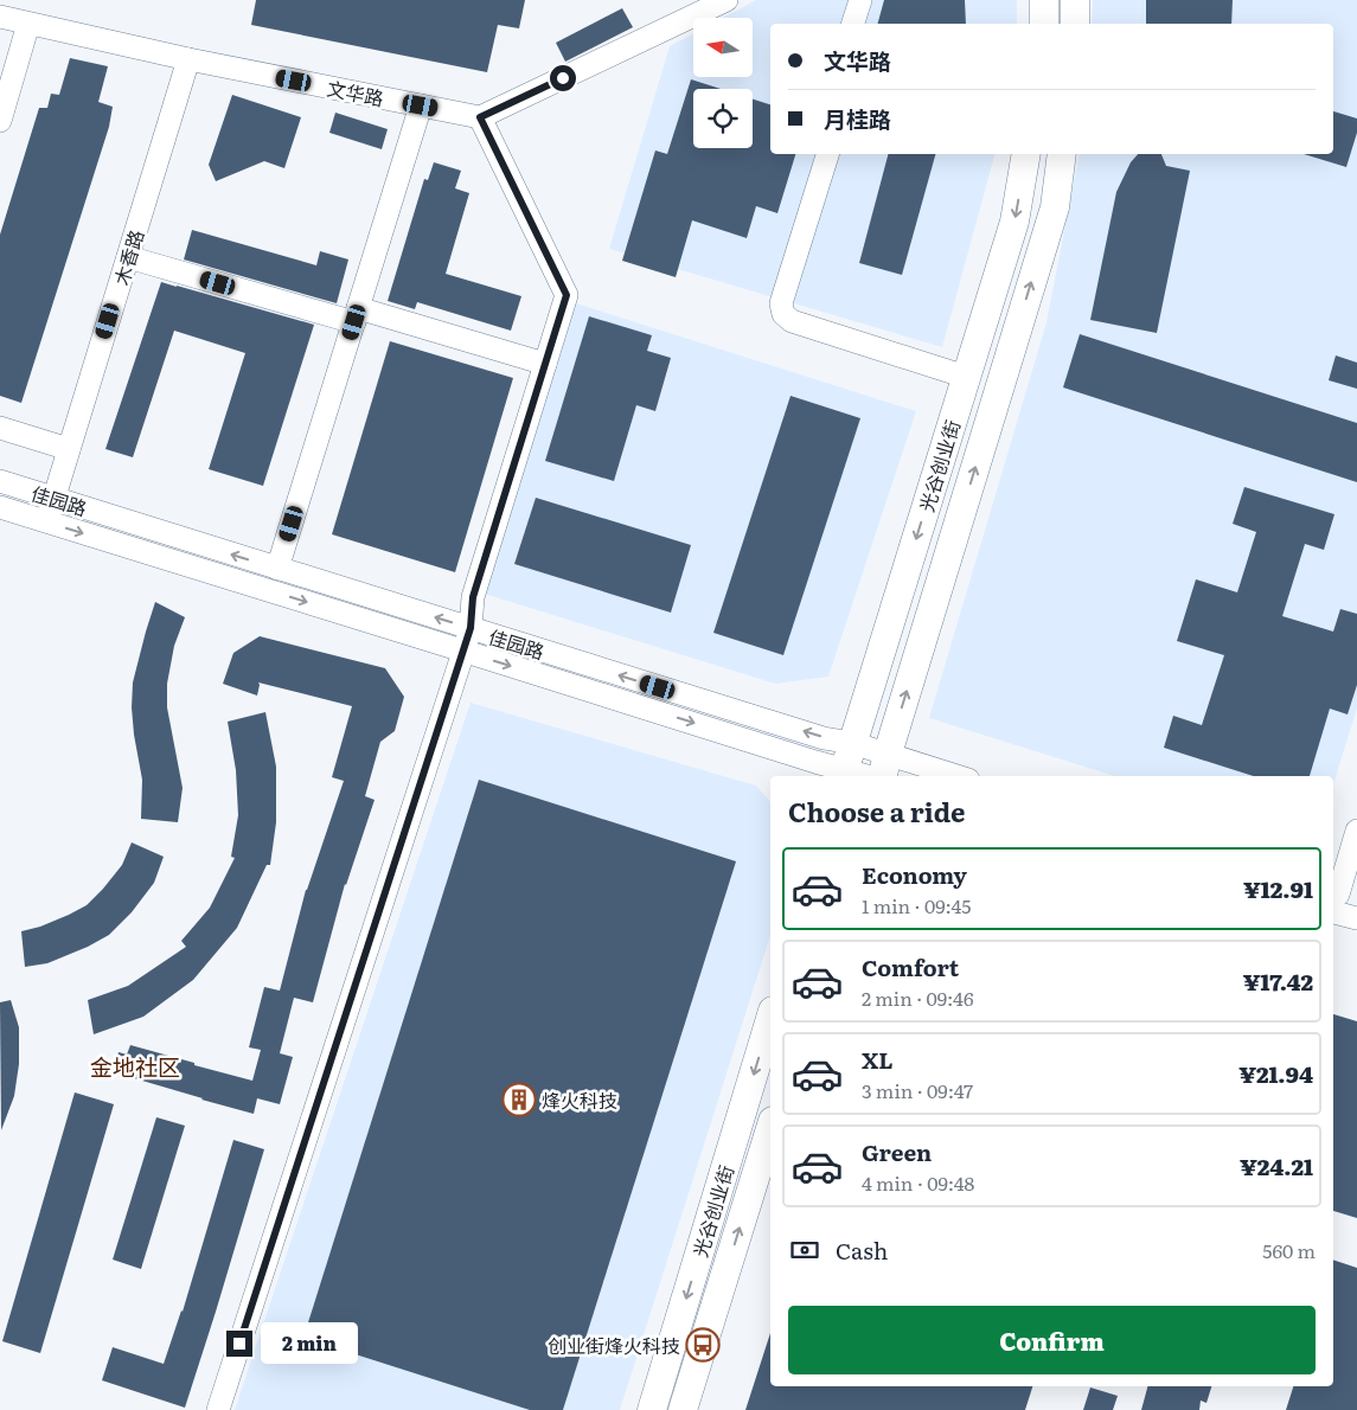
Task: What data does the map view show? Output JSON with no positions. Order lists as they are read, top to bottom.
{
  "streets": {
    "main road": ["光谷创业街"],
    "street": ["文华路", "木香路", "佳园路"]
  },
  "crossings": [
    ["文华路", "木香路"],
    ["木香路", "佳园路"],
    ["光谷创业街", "佳园路"]
  ],
  "districts": ["金地社区"],
  "places": {
    "building": ["烽火科技"],
    "bus stop": ["创业街烽火科技"]
  },
  "north": "left",
  "page": {
    "banner": ["文华路", "月桂路"],
    "heading": "Choose a ride",
    "list": [
      {
        "name": "Economy",
        "note": "1 min · 09:45",
        "value": "¥12.91"
      },
      {
        "name": "Comfort",
        "note": "2 min · 09:46",
        "value": "¥17.42"
      },
      {
        "name": "XL",
        "note": "3 min · 09:47",
        "value": "¥21.94"
      },
      {
        "name": "Green",
        "note": "4 min · 09:48",
        "value": "¥24.21"
      }
    ],
    "pay": ["Cash", "560 m"],
    "buttons": "Confirm",
    "bubble": "2 min"
  }
}
